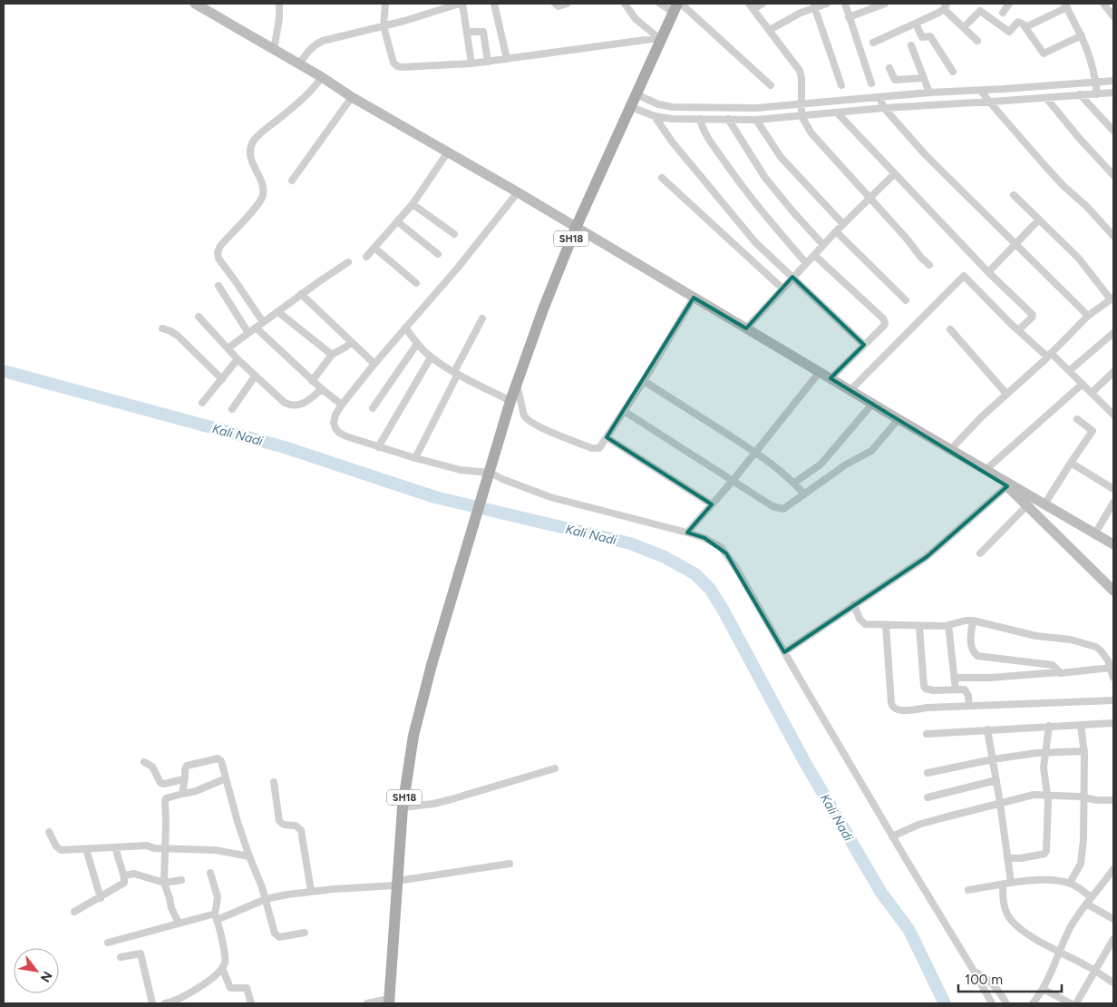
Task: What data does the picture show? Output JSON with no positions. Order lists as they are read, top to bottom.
{
  "streets": {
    "main road": ["SH18"]
  },
  "water": ["Kali Nadi"],
  "scale_bar": "100 m",
  "north": "bottom right"
}
